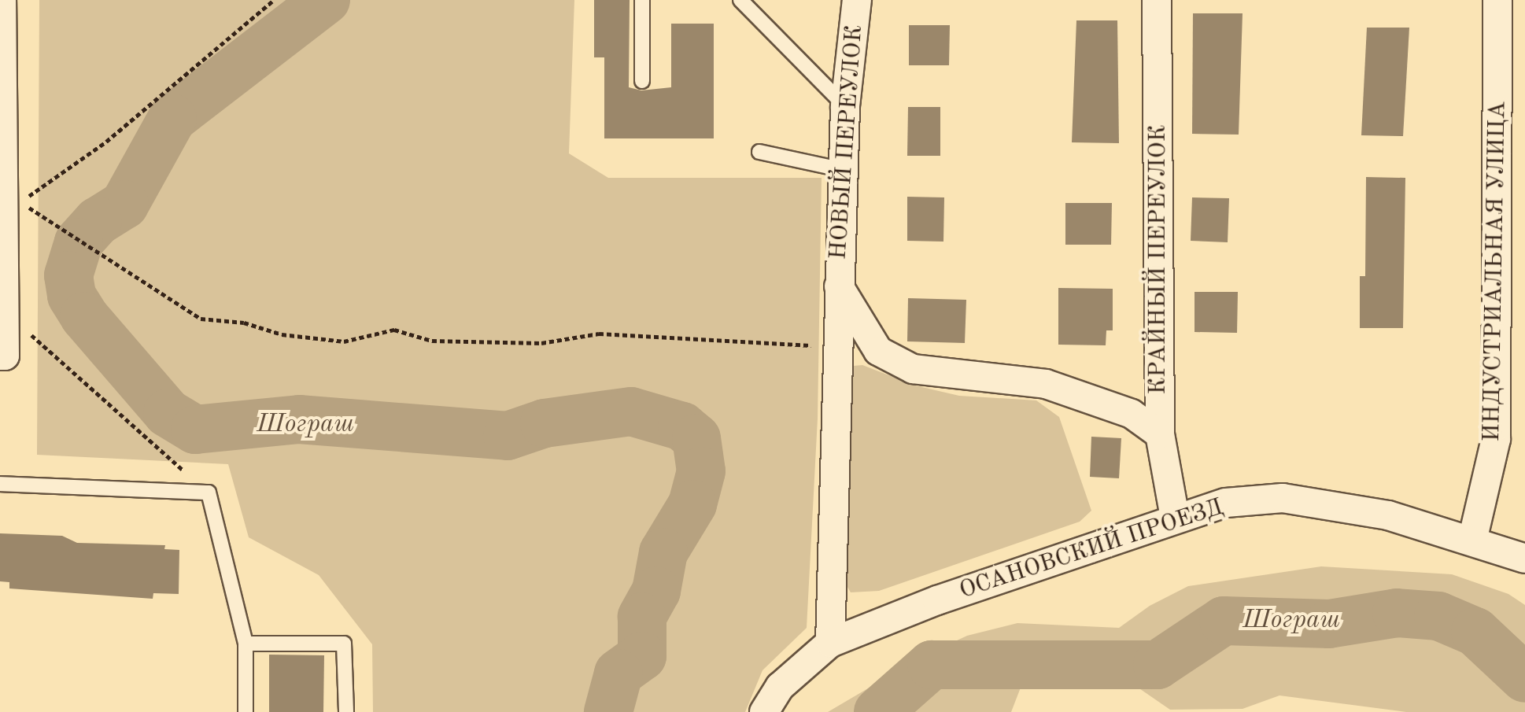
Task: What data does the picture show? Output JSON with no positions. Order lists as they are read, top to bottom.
{
  "streets": {
    "street": [
      "НОВЫЙ ПЕРЕУЛОК",
      "КРАЙНЫЙ ПЕРЕУЛОК",
      "ИНДУСТРИАЛЬНАЯ УЛИЦА",
      "ОСАНОВСКИЙ ПРОЕЗД"
    ]
  },
  "crossings": [
    ["НОВЫЙ ПЕРЕУЛОК", "ОСАНОВСКИЙ ПРОЕЗД"],
    ["КРАЙНЫЙ ПЕРЕУЛОК", "ОСАНОВСКИЙ ПРОЕЗД"],
    ["ИНДУСТРИАЛЬНАЯ УЛИЦА", "ОСАНОВСКИЙ ПРОЕЗД"]
  ],
  "water": ["Шограш"]
}
